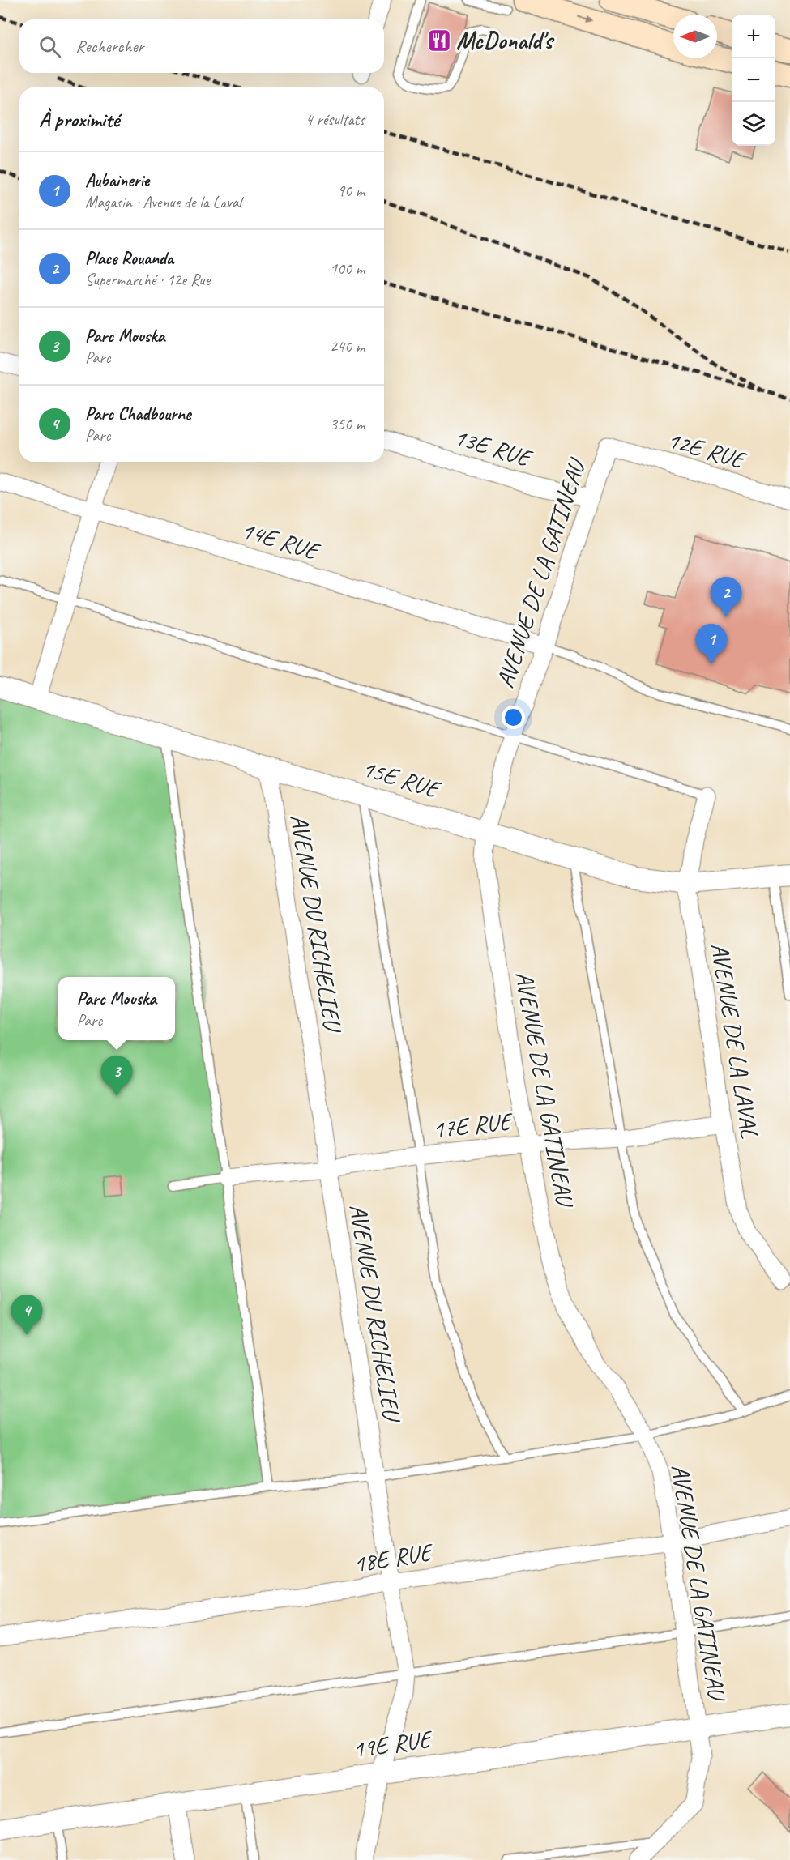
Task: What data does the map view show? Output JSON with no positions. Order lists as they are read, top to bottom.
{
  "streets": {
    "street": [
      "13E RUE",
      "12E RUE",
      "14E RUE",
      "AVENUE DE LA GATINEAU",
      "15E RUE",
      "AVENUE DU RICHELIEU",
      "AVENUE DE LA LAVAL",
      "17E RUE",
      "18E RUE",
      "19E RUE"
    ]
  },
  "crossings": [
    ["13E RUE", "AVENUE DE LA GATINEAU"],
    ["12E RUE", "AVENUE DE LA GATINEAU"],
    ["14E RUE", "AVENUE DE LA GATINEAU"],
    ["AVENUE DE LA GATINEAU", "15E RUE"],
    ["AVENUE DE LA GATINEAU", "17E RUE"],
    ["AVENUE DE LA GATINEAU", "18E RUE"],
    ["AVENUE DE LA GATINEAU", "19E RUE"],
    ["15E RUE", "AVENUE DU RICHELIEU"],
    ["15E RUE", "AVENUE DE LA LAVAL"],
    ["AVENUE DU RICHELIEU", "17E RUE"],
    ["AVENUE DU RICHELIEU", "18E RUE"],
    ["AVENUE DU RICHELIEU", "19E RUE"],
    ["AVENUE DE LA LAVAL", "17E RUE"]
  ],
  "places": {
    "restaurant": ["McDonald's"]
  },
  "north": "left",
  "page": {
    "map_buttons": ["+", "−"],
    "search": "Rechercher",
    "heading": ["À proximité", "4 résultats"],
    "list": [
      {
        "mark": "1",
        "name": "Aubainerie",
        "note": "Magasin · Avenue de la Laval",
        "value": "90 m"
      },
      {
        "mark": "2",
        "name": "Place Rouanda",
        "note": "Supermarché · 12e Rue",
        "value": "100 m"
      },
      {
        "mark": "3",
        "name": "Parc Mouska",
        "note": "Parc",
        "value": "240 m"
      },
      {
        "mark": "4",
        "name": "Parc Chadbourne",
        "note": "Parc",
        "value": "350 m"
      }
    ],
    "pins": [
      "2",
      "1",
      "3",
      "4"
    ],
    "popup": ["Parc Mouska", "Parc"]
  }
}
